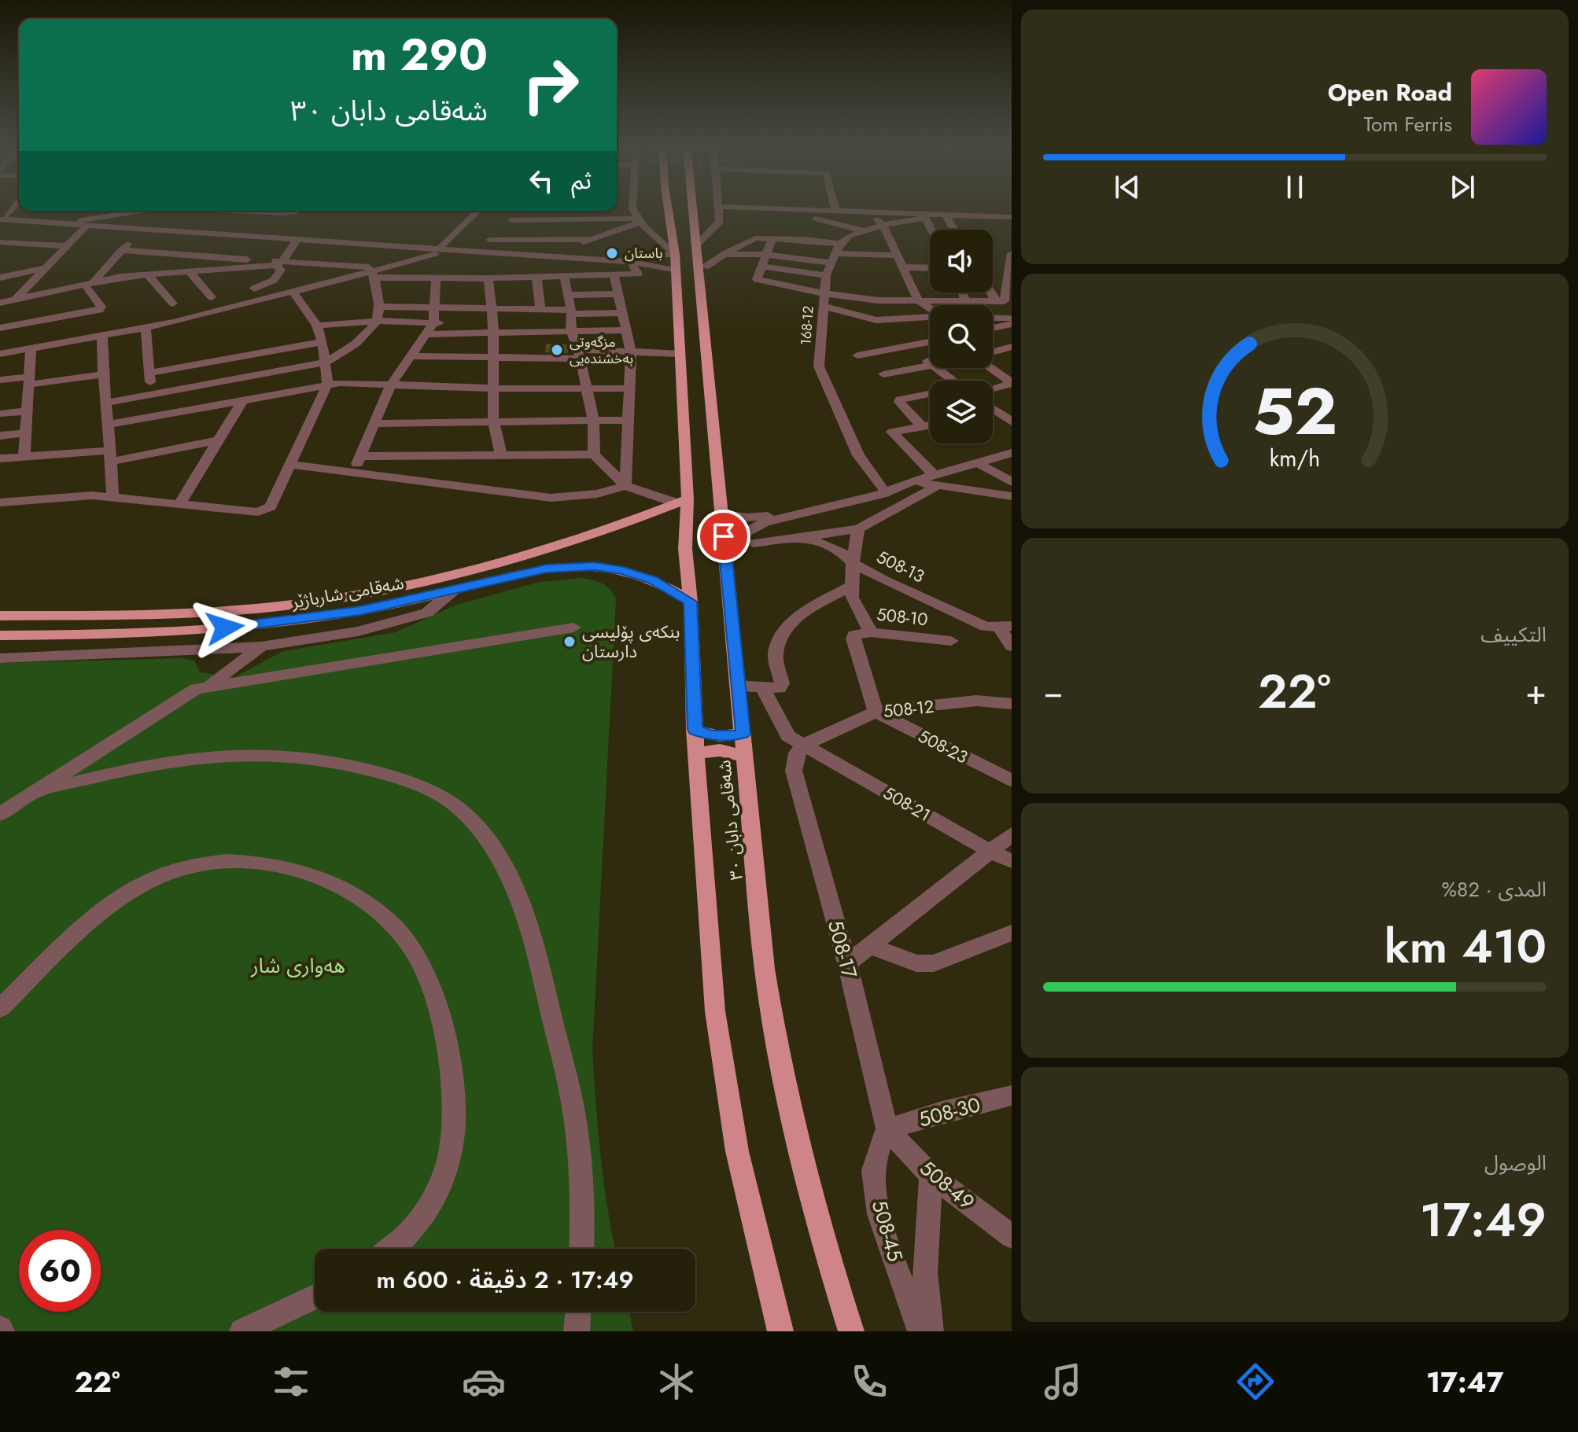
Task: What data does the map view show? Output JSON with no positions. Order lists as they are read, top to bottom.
{
  "streets": {
    "main road": ["شەقامی شارباژێر", "شەقامی دابان ٣٠"],
    "street": [
      "168-12",
      "508-13",
      "508-10",
      "508-12",
      "508-23",
      "508-21",
      "508-17",
      "508-30",
      "508-49",
      "508-45"
    ]
  },
  "crossings": [
    ["شەقامی شارباژێر", "شەقامی دابان ٣٠"],
    ["508-10", "508-12"],
    ["508-10", "508-23"],
    ["508-12", "508-23"],
    ["508-12", "508-21"],
    ["508-12", "508-17"],
    ["508-21", "508-17"],
    ["508-17", "508-30"],
    ["508-17", "508-49"],
    ["508-17", "508-45"],
    ["508-30", "508-49"],
    ["508-30", "508-45"],
    ["508-49", "508-45"]
  ],
  "parks": ["هەواری شار"],
  "places": ["باستان", "مزگەوتی بەخشندەیی", "بنکەی پۆلیسی دارستان"],
  "page": {
    "turn": ["290 m", "شەقامی دابان ٣٠"],
    "song": ["Open Road", "Tom Ferris"],
    "then": "ثم",
    "tile": [
      "التكييف",
      ["المدى · 82%", "410 km"],
      ["الوصول", "17:49"]
    ],
    "heat": ["−", "22°", "+"],
    "limit": "60",
    "trip": "17:49 · 2 دقيقة · 600 m",
    "tabs": ["17:47", "22°"],
    "gauge": ["52", "km/h"]
  }
}
